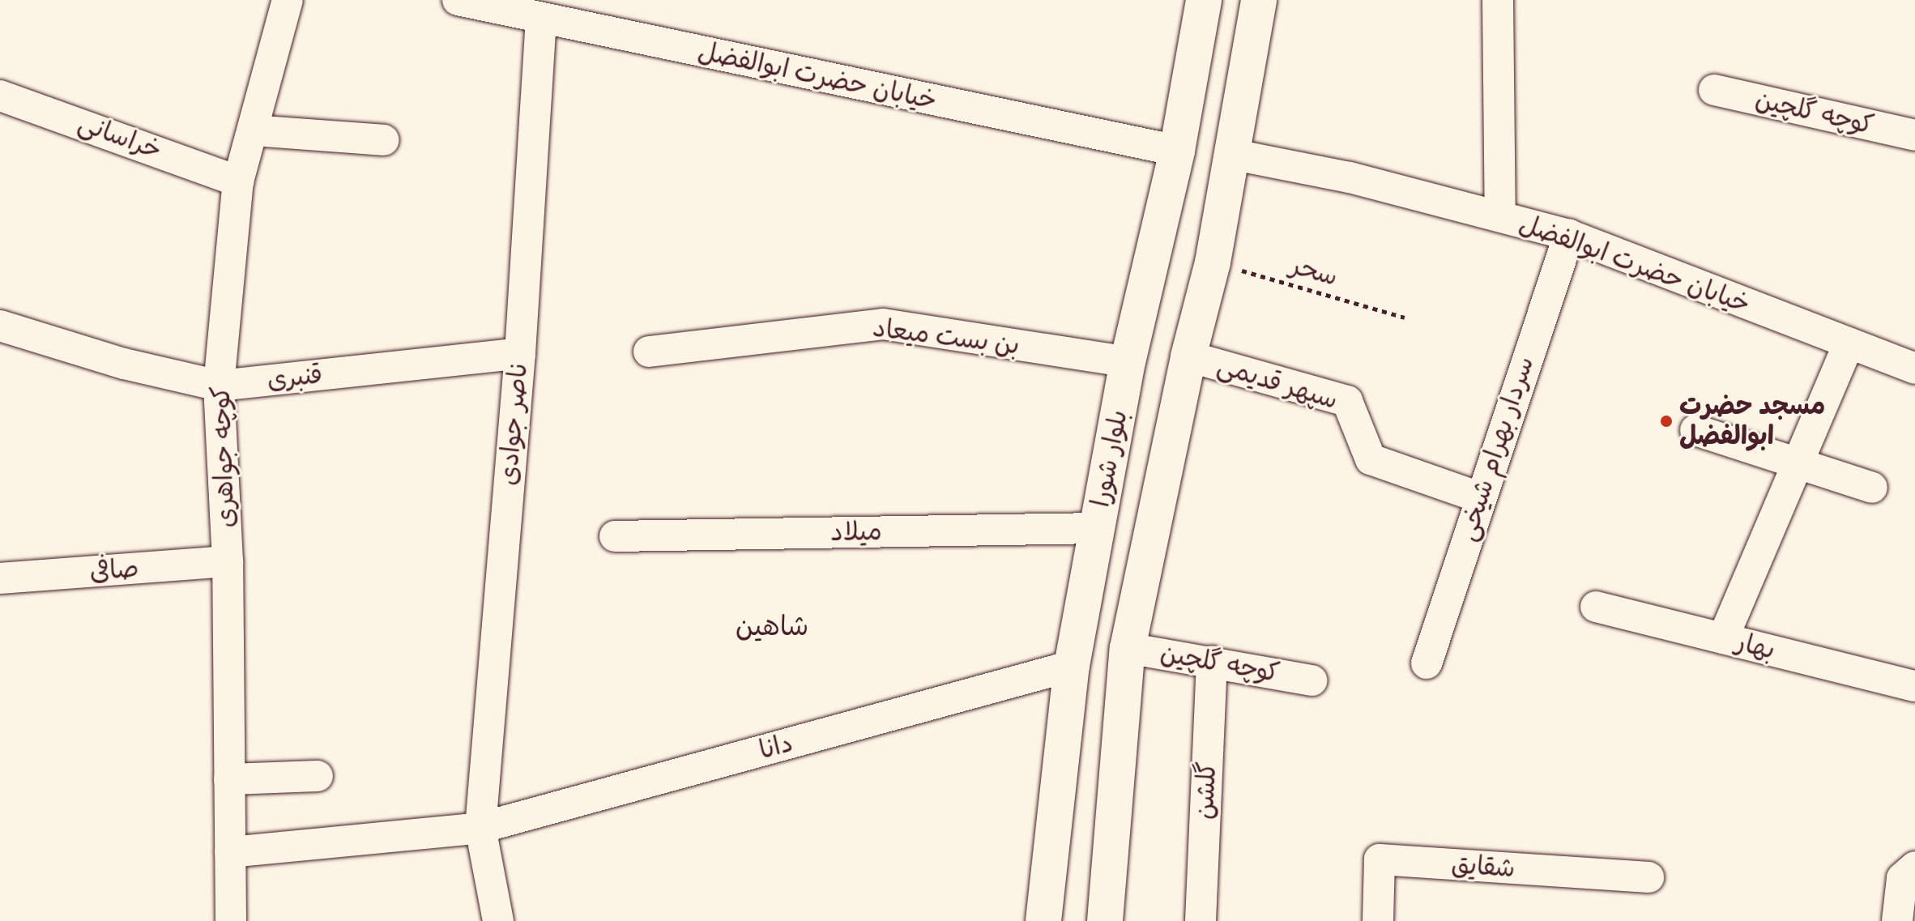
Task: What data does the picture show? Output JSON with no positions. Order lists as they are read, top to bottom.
{
  "streets": {
    "main road": ["بلوار شورا"],
    "street": [
      "خیابان حضرت ابوالفضل",
      "کوچه گلچین",
      "خراسانی",
      "بن بست میعاد",
      "قنبری",
      "سپهر قدیمی",
      "ناصر جوادی",
      "سردار بهرام شیخی",
      "کوچه جواهری",
      "میلاد",
      "صافی",
      "بهار",
      "دانا",
      "گلشن",
      "شقایق"
    ],
    "path": ["سحر"]
  },
  "crossings": [
    ["خیابان حضرت ابوالفضل", "ناصر جوادی"],
    ["خیابان حضرت ابوالفضل", "سردار بهرام شیخی"],
    ["خیابان حضرت ابوالفضل", "بلوار شورا"],
    ["کوچه گلچین", "گلشن"],
    ["خراسانی", "کوچه جواهری"],
    ["بن بست میعاد", "بلوار شورا"],
    ["قنبری", "ناصر جوادی"],
    ["قنبری", "کوچه جواهری"],
    ["سپهر قدیمی", "سردار بهرام شیخی"],
    ["ناصر جوادی", "دانا"],
    ["کوچه جواهری", "صافی"],
    ["کوچه جواهری", "دانا"],
    ["بلوار شورا", "میلاد"],
    ["بلوار شورا", "دانا"]
  ],
  "districts": ["شاهین"],
  "places": ["مسجد حضرت ابوالفضل"]
}
